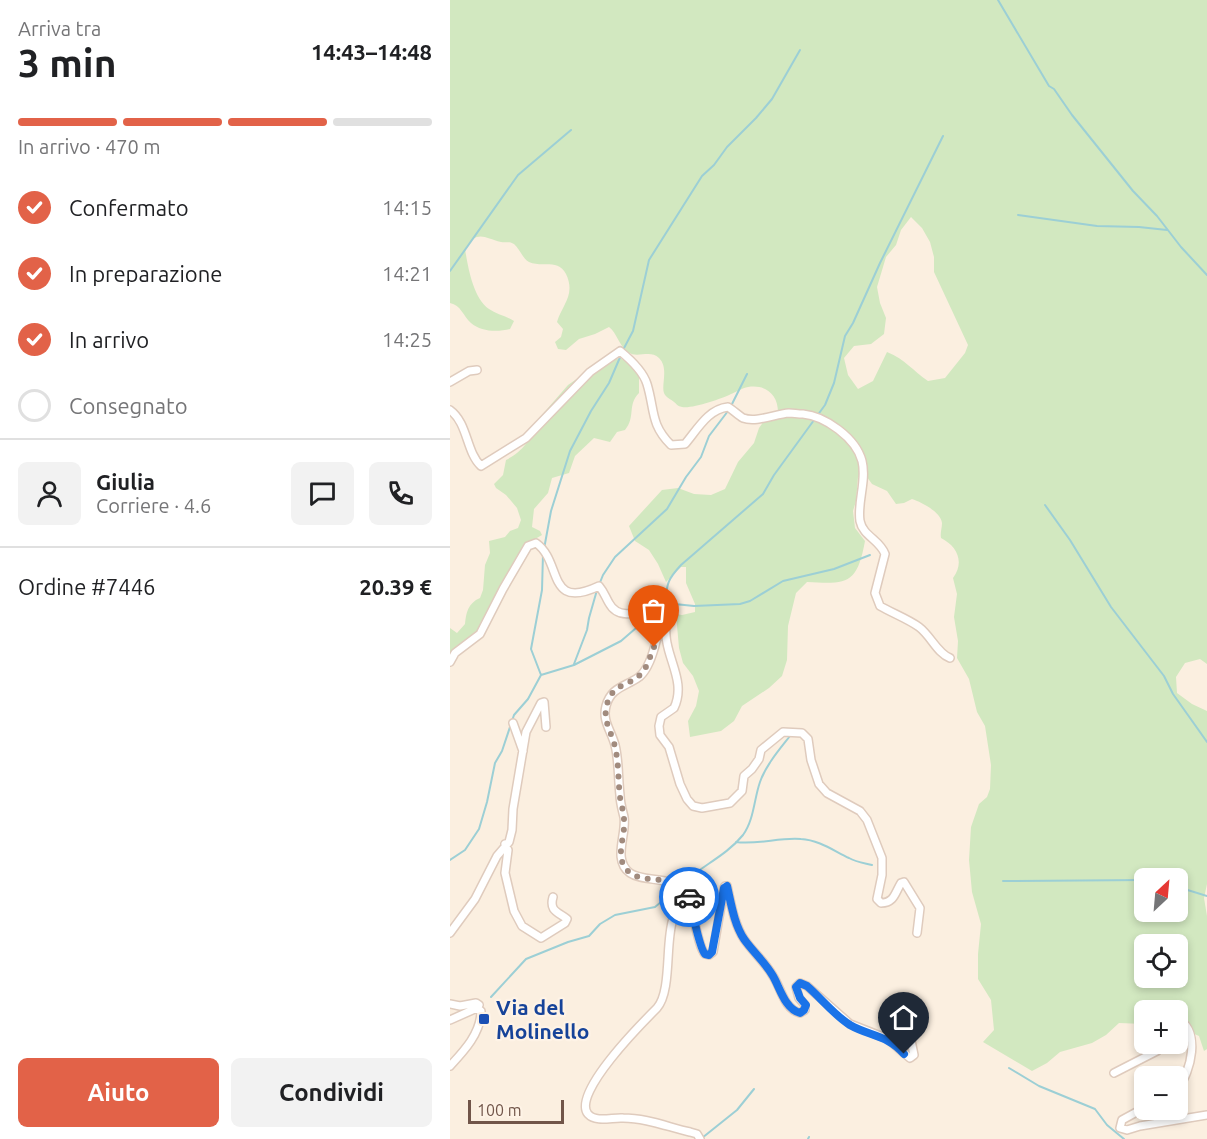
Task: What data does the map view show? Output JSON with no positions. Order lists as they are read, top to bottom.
{
  "places": {
    "transit": ["Via del Molinello"]
  },
  "scale_bar": "100 m",
  "north": "top right",
  "page": {
    "heading": ["3 min", "Arriva tra", "14:43–14:48"],
    "panel": [
      "Giulia",
      "Corriere · 4.6",
      "Ordine #7446",
      "20.39 €"
    ],
    "bar": "In arrivo · 470 m",
    "list": [
      ["Confermato", "14:15"],
      ["In preparazione", "14:21"],
      ["In arrivo", "14:25"],
      "Consegnato"
    ],
    "map_buttons": ["+", "−"],
    "buttons": ["Aiuto", "Condividi"],
    "scale": "100 m"
  }
}
